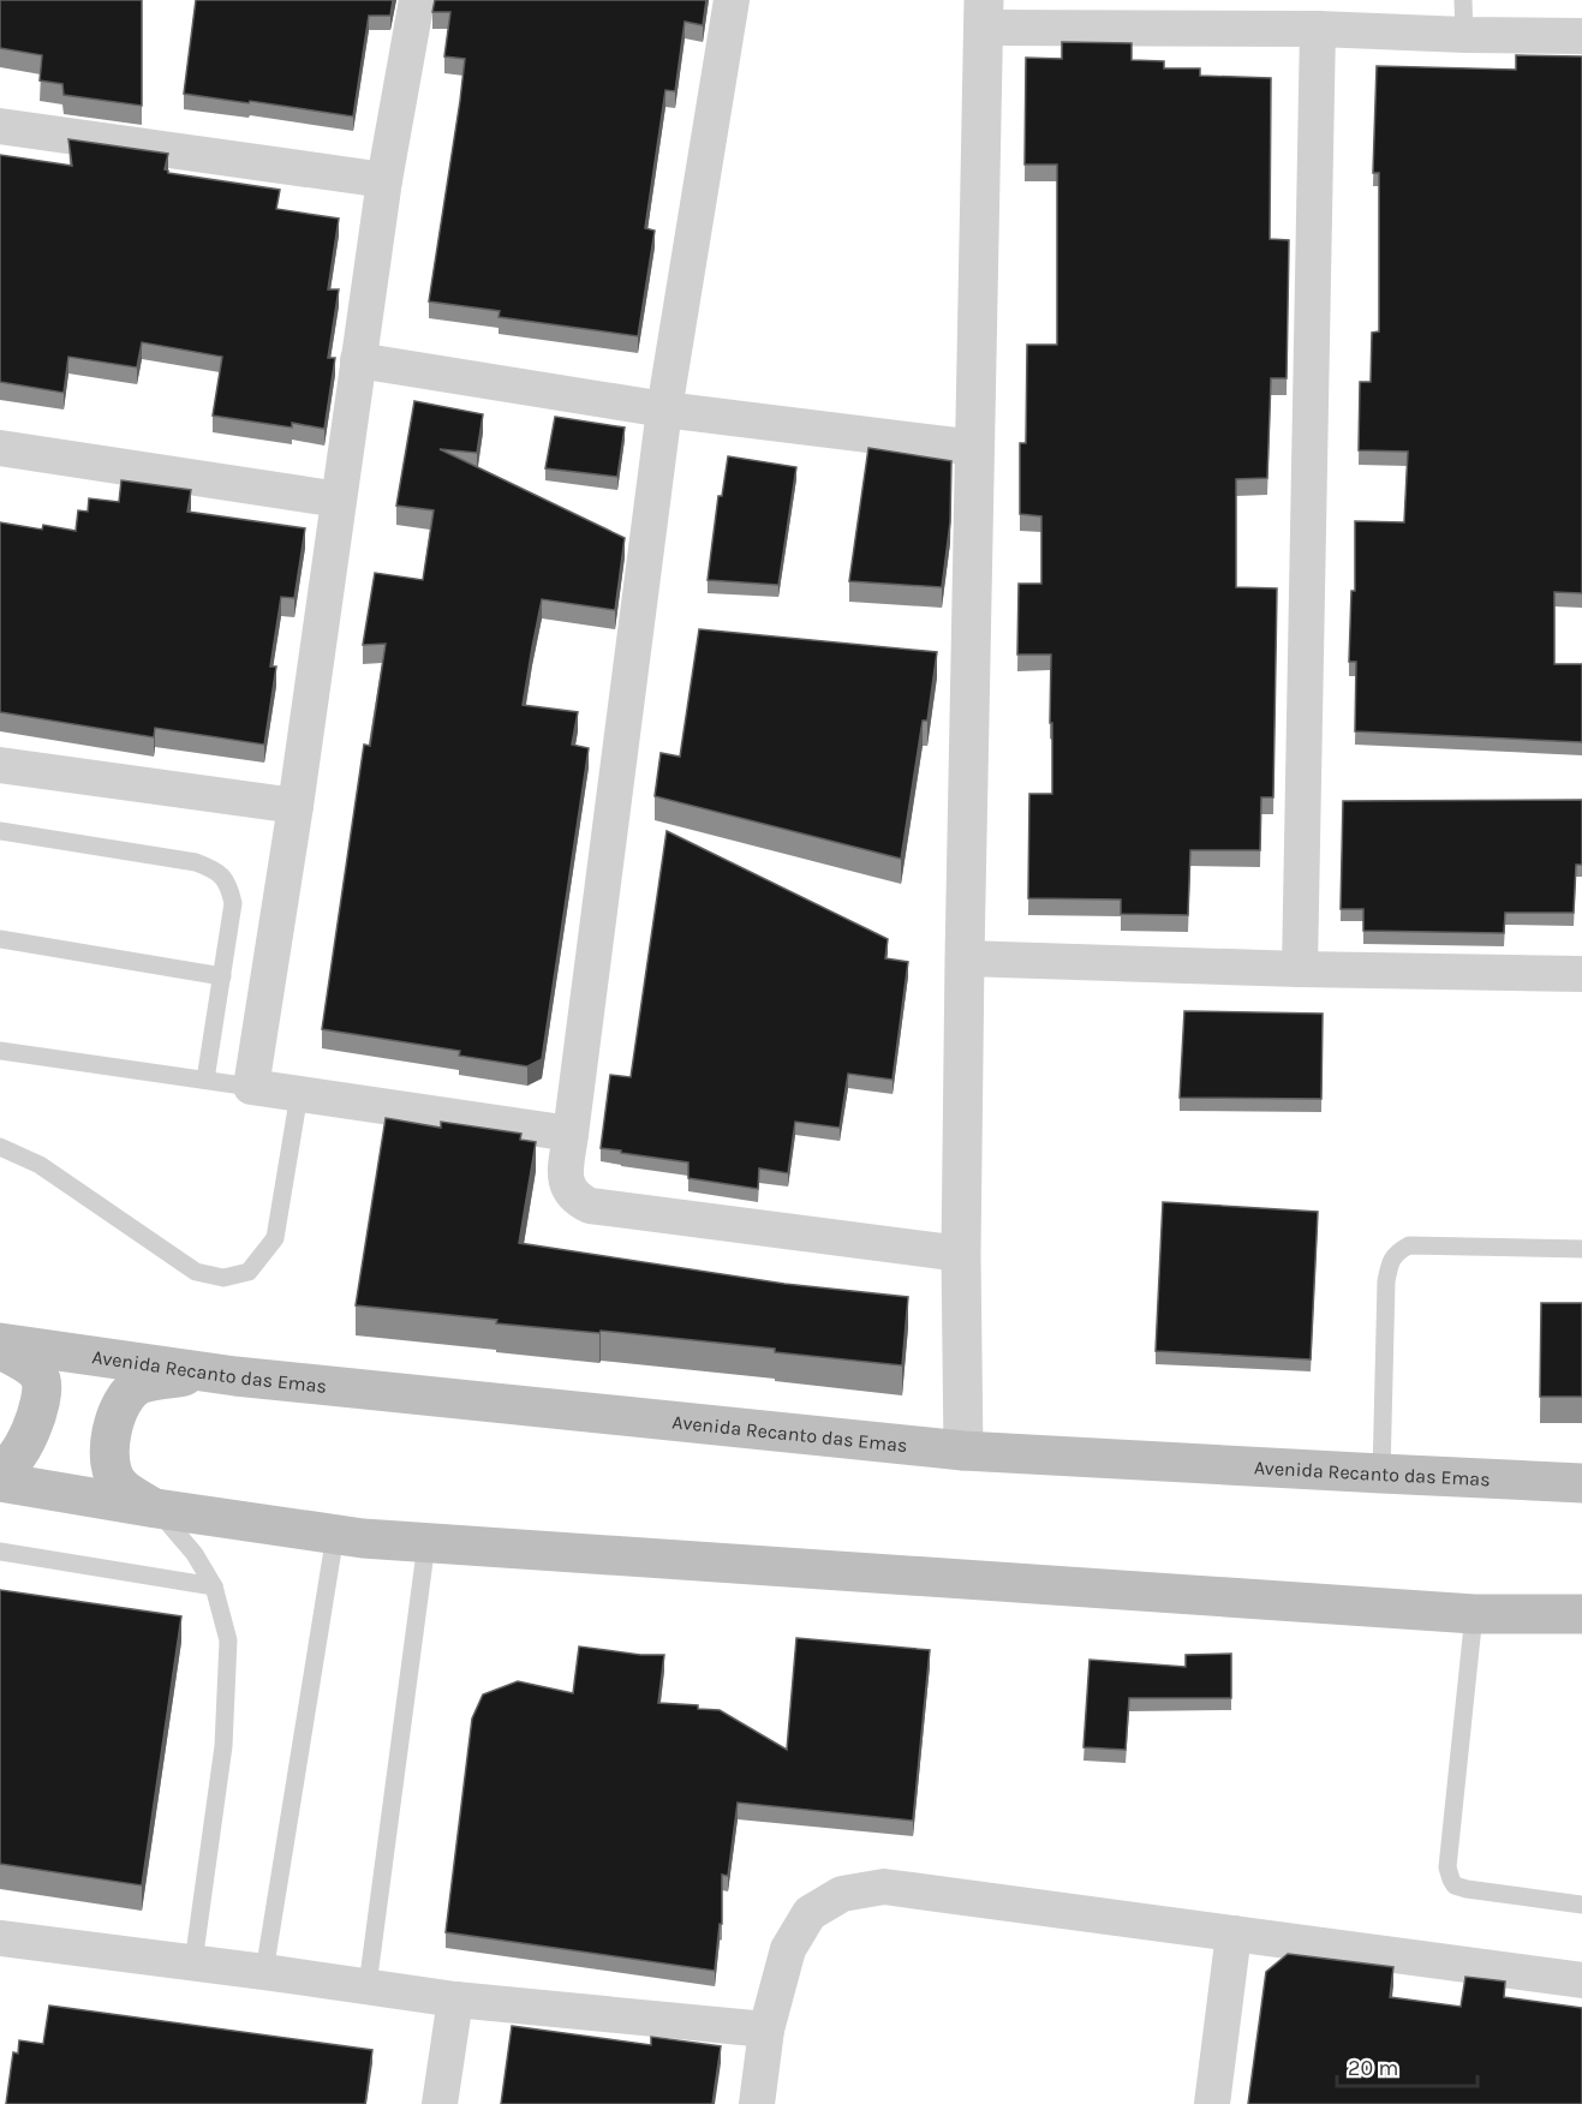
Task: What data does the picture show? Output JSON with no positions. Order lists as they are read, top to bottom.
{
  "streets": {
    "main road": ["Avenida Recanto das Emas"]
  },
  "scale_bar": "20 m"
}
